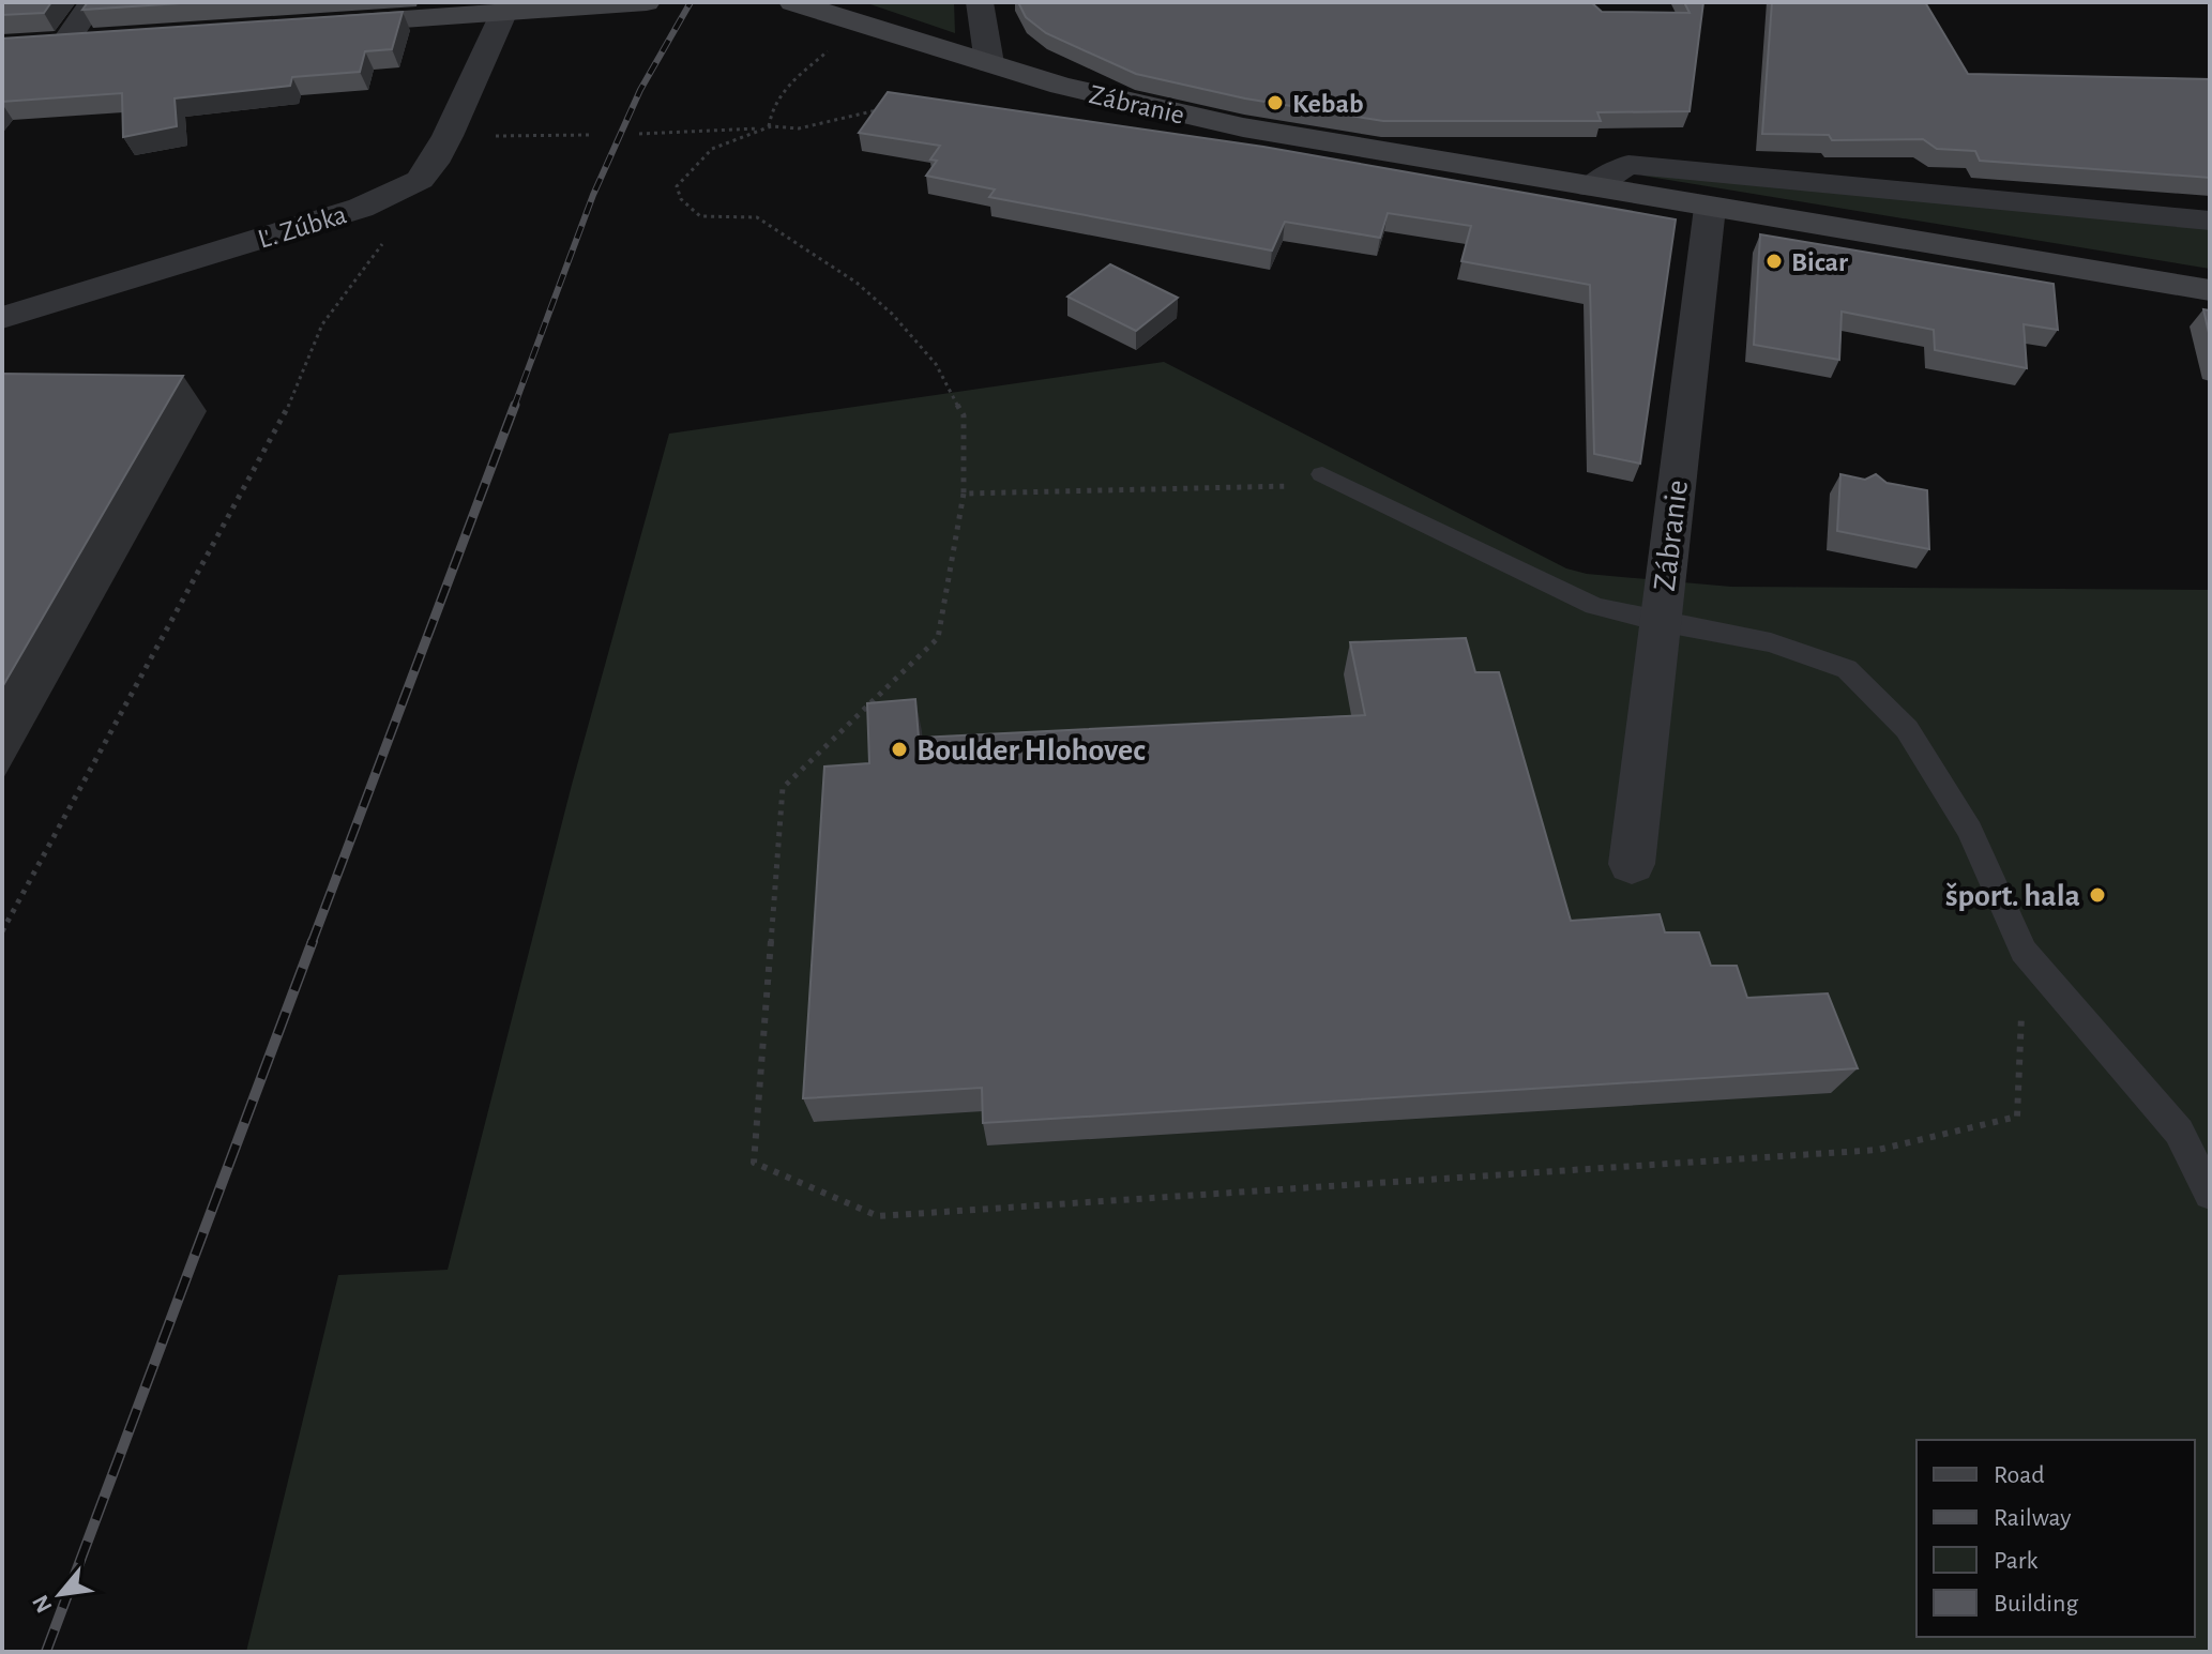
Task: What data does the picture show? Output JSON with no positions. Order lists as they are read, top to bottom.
{
  "streets": {
    "main road": ["Zábranie"],
    "street": ["Ľ. Zúbka"]
  },
  "places": [
    "Kebab",
    "Bicar",
    "Boulder Hlohovec",
    "šport. hala"
  ],
  "legend": [
    "Road",
    "Railway",
    "Park",
    "Building"
  ],
  "north": "bottom left"
}
